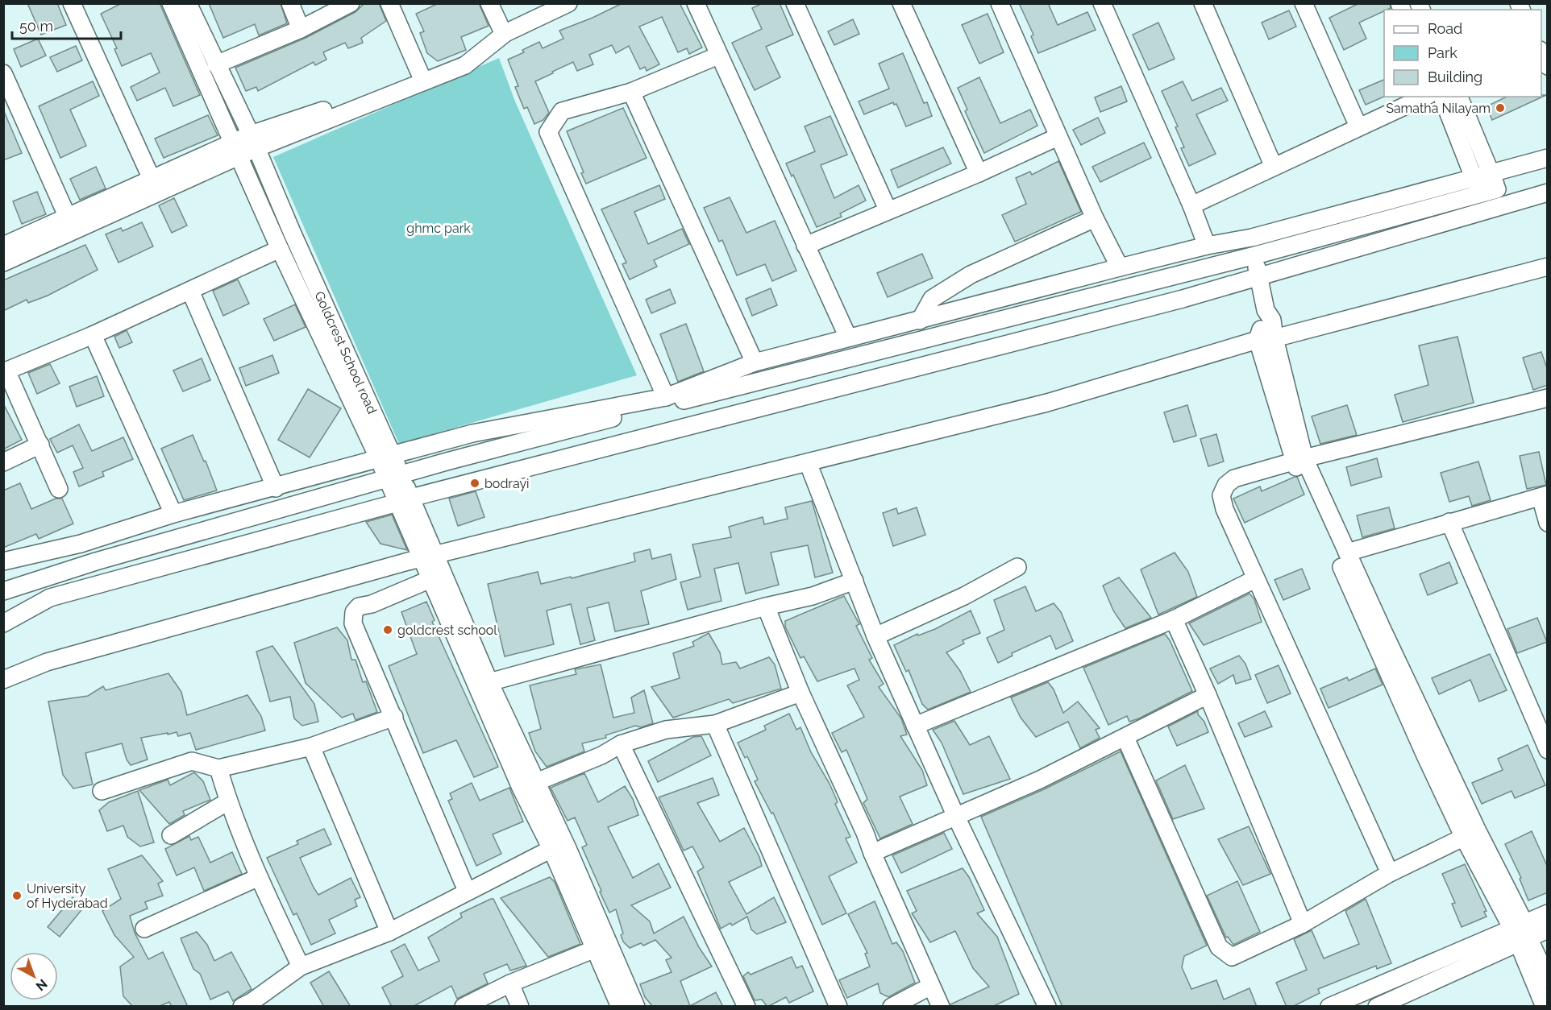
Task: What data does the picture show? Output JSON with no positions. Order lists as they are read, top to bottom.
{
  "streets": {
    "street": ["Goldcrest School road"]
  },
  "parks": ["ghmc park"],
  "places": [
    "Samatha Nilayam",
    "bodrayi",
    "goldcrest school",
    "University of Hyderabad"
  ],
  "legend": ["Road", "Park", "Building"],
  "scale_bar": "50 m",
  "north": "bottom right"
}
